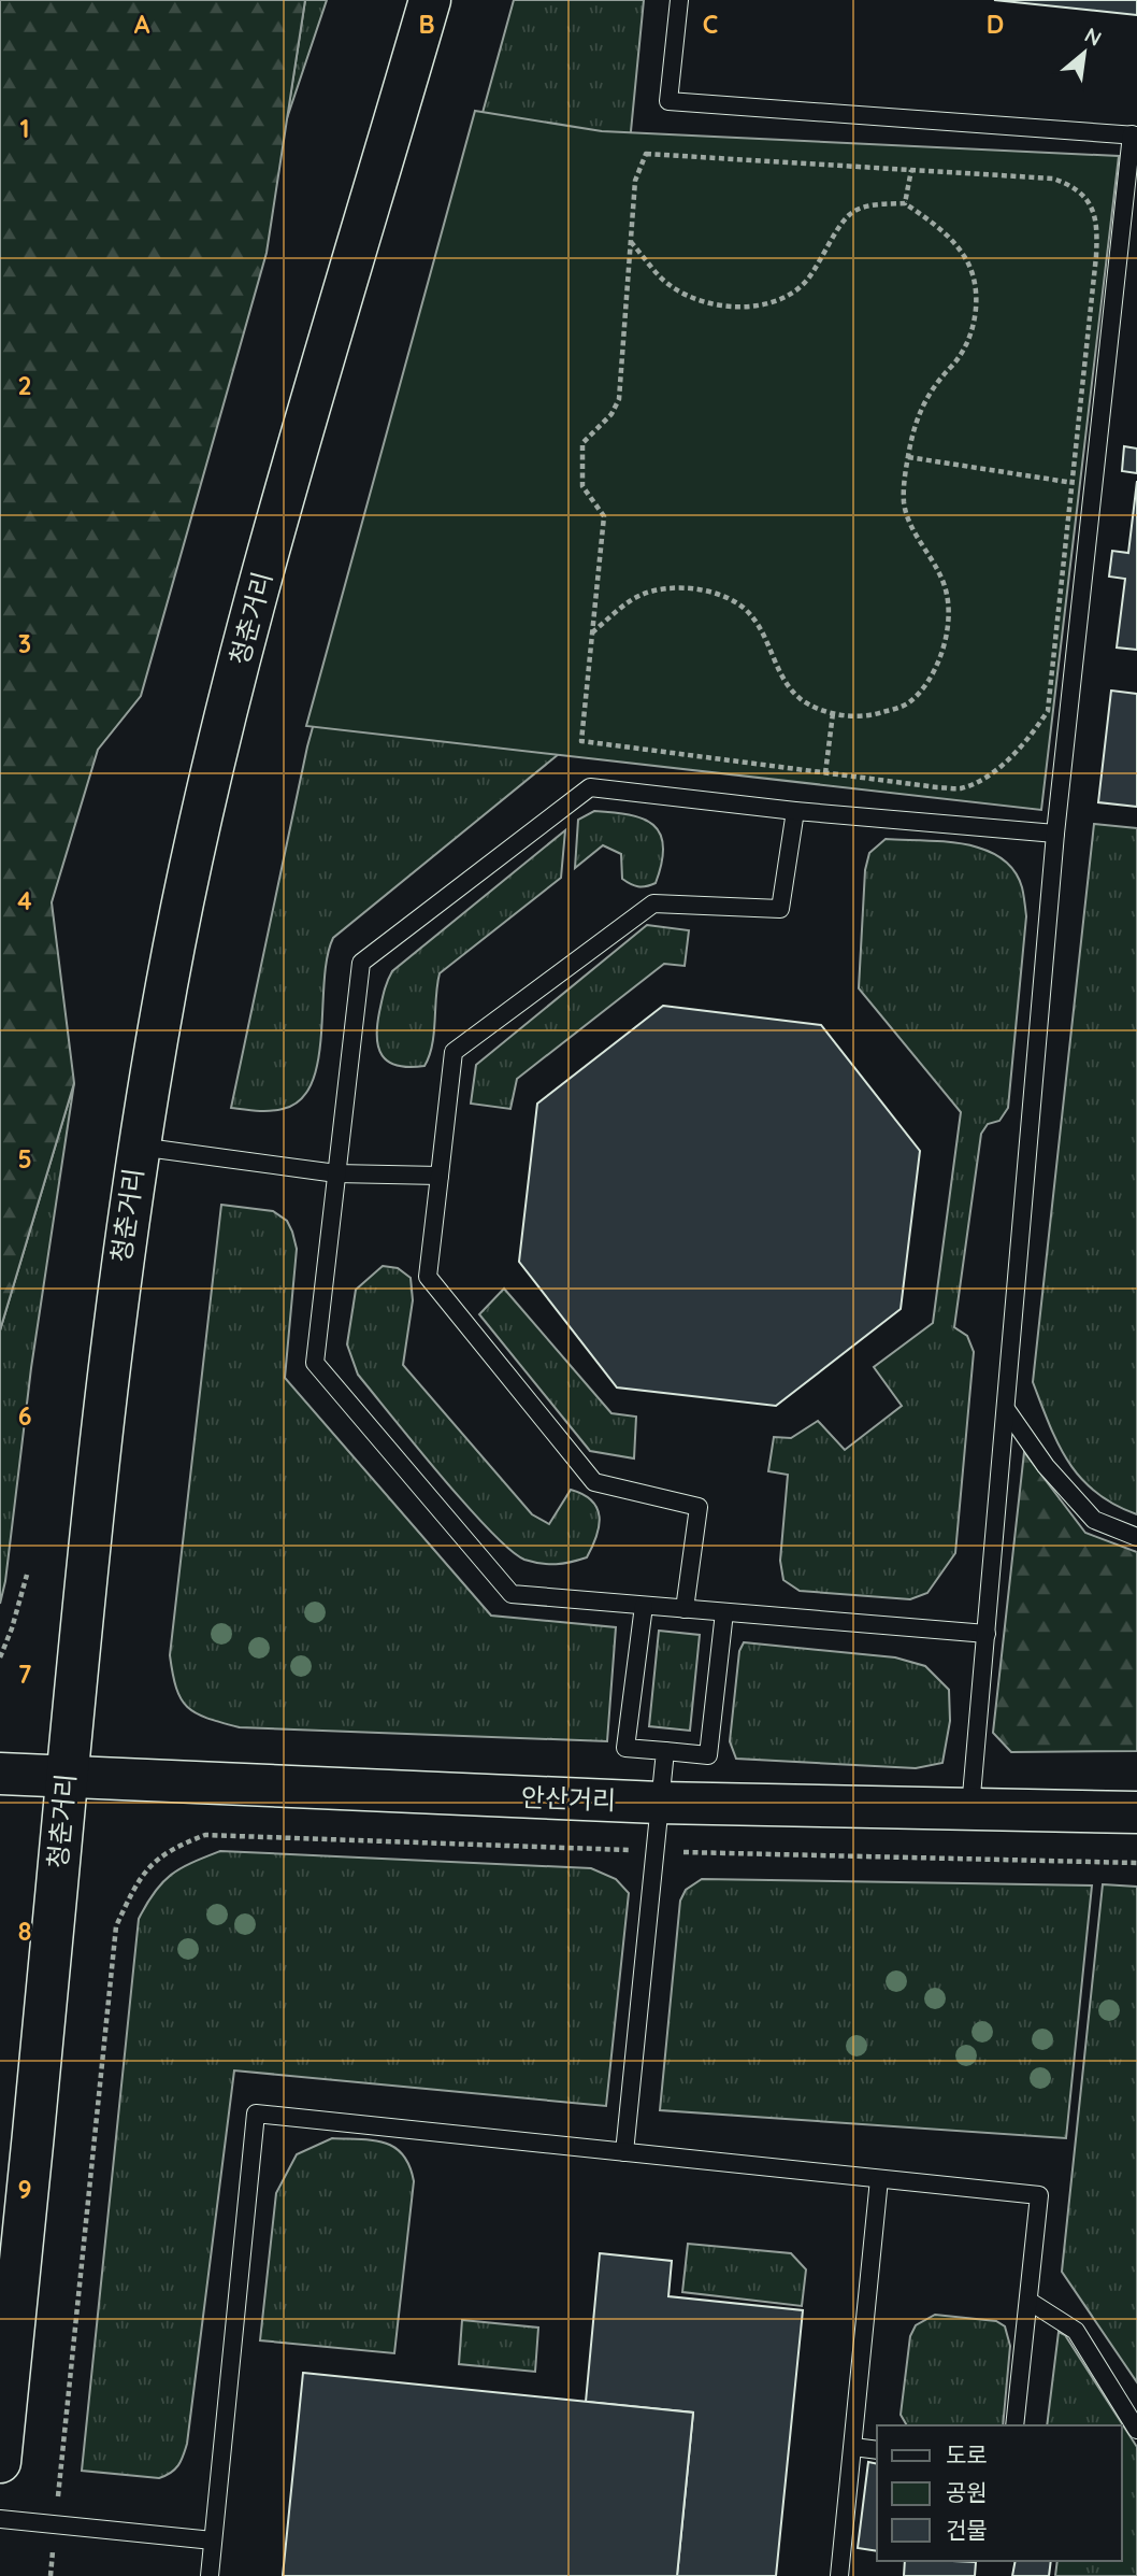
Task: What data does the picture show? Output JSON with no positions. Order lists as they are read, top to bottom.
{
  "streets": {
    "main road": ["청춘거리", "안산거리"]
  },
  "crossings": [
    ["청춘거리", "안산거리"]
  ],
  "legend": ["도로", "공원", "건물"],
  "north": "top right",
  "grid": {
    "columns": [
      "A",
      "B",
      "C",
      "D"
    ],
    "rows": [
      "1",
      "2",
      "3",
      "4",
      "5",
      "6",
      "7",
      "8",
      "9"
    ]
  }
}
